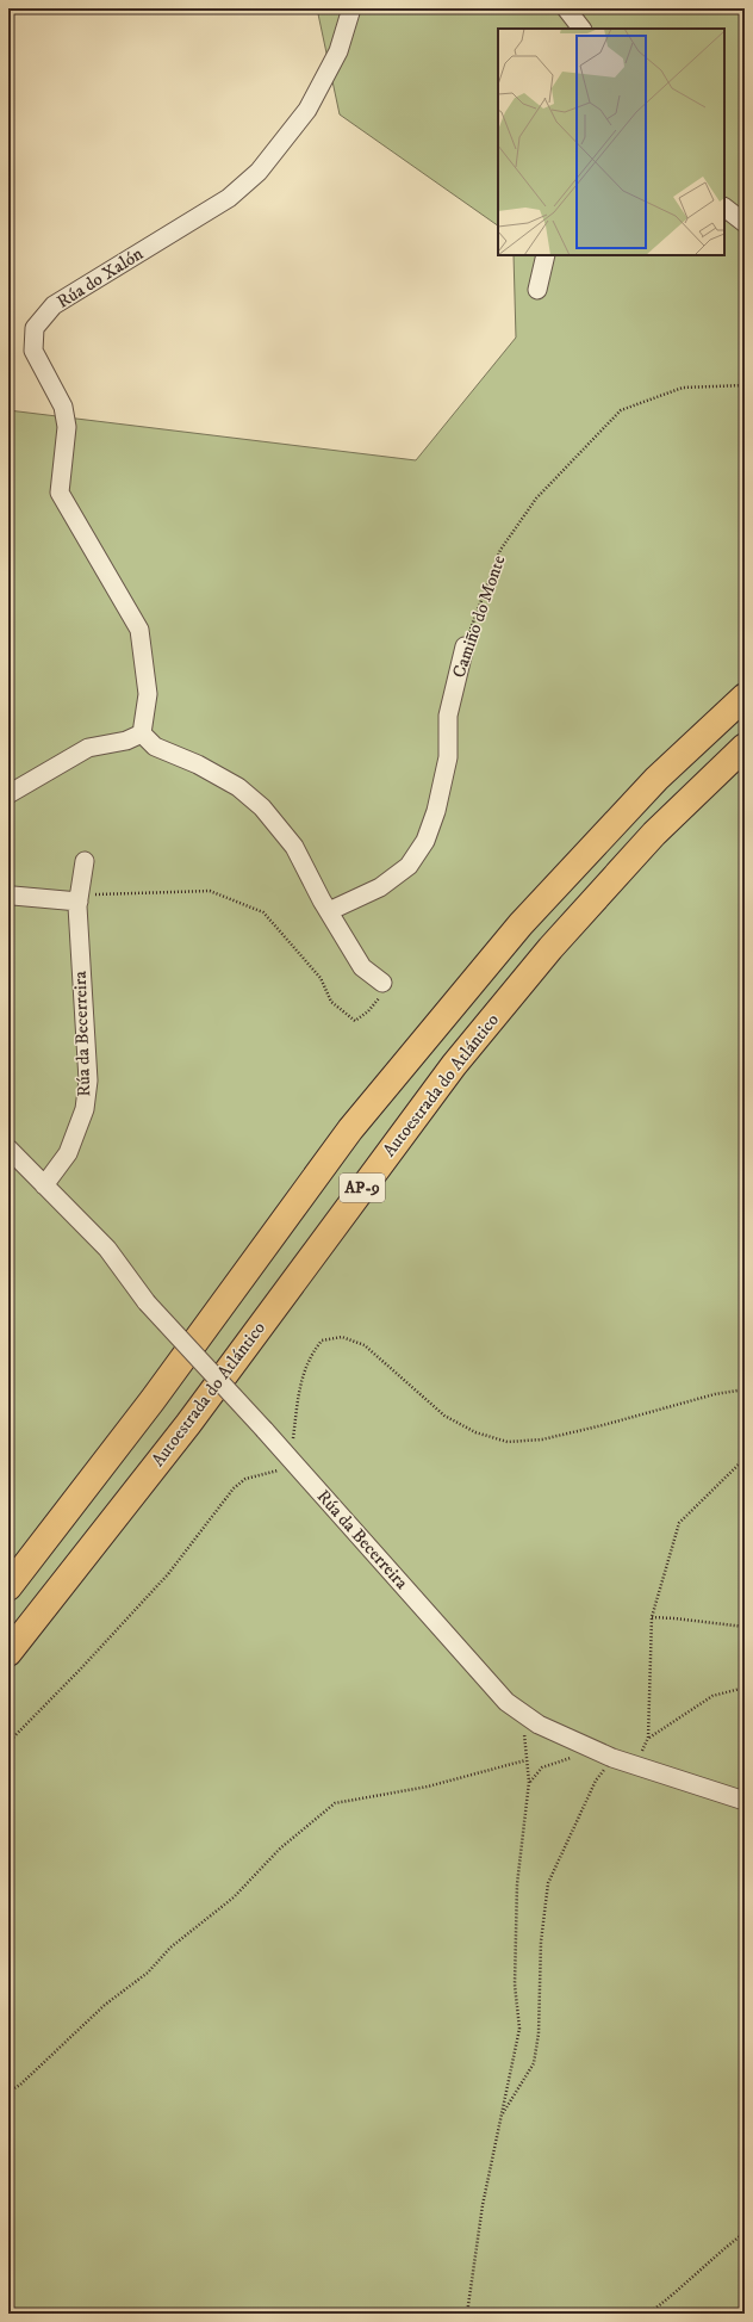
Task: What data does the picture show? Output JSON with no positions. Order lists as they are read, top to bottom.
{
  "streets": {
    "highway": ["Autoestrada do Atlántico", "AP-9"],
    "street": ["Rúa do Xalón", "Camiño do Monte", "Rúa da Becerreira"]
  }
}
